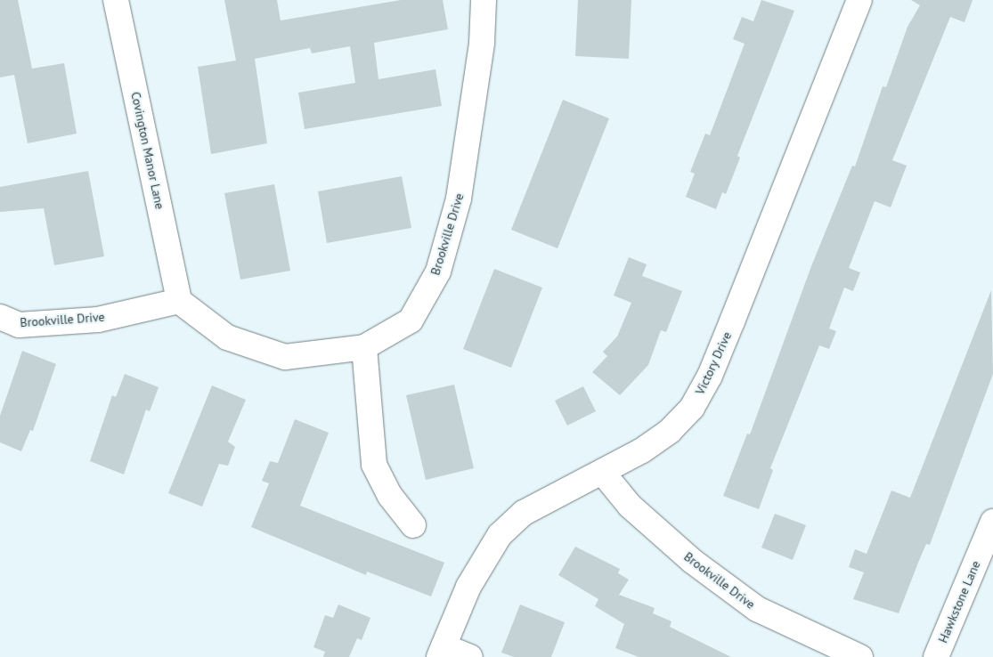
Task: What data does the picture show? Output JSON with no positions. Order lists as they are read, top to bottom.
{
  "streets": {
    "street": [
      "Covington Manor Lane",
      "Brookville Drive",
      "Victory Drive",
      "Hawkstone Lane"
    ]
  },
  "crossings": [
    ["Covington Manor Lane", "Brookville Drive"],
    ["Brookville Drive", "Victory Drive"]
  ]
}
